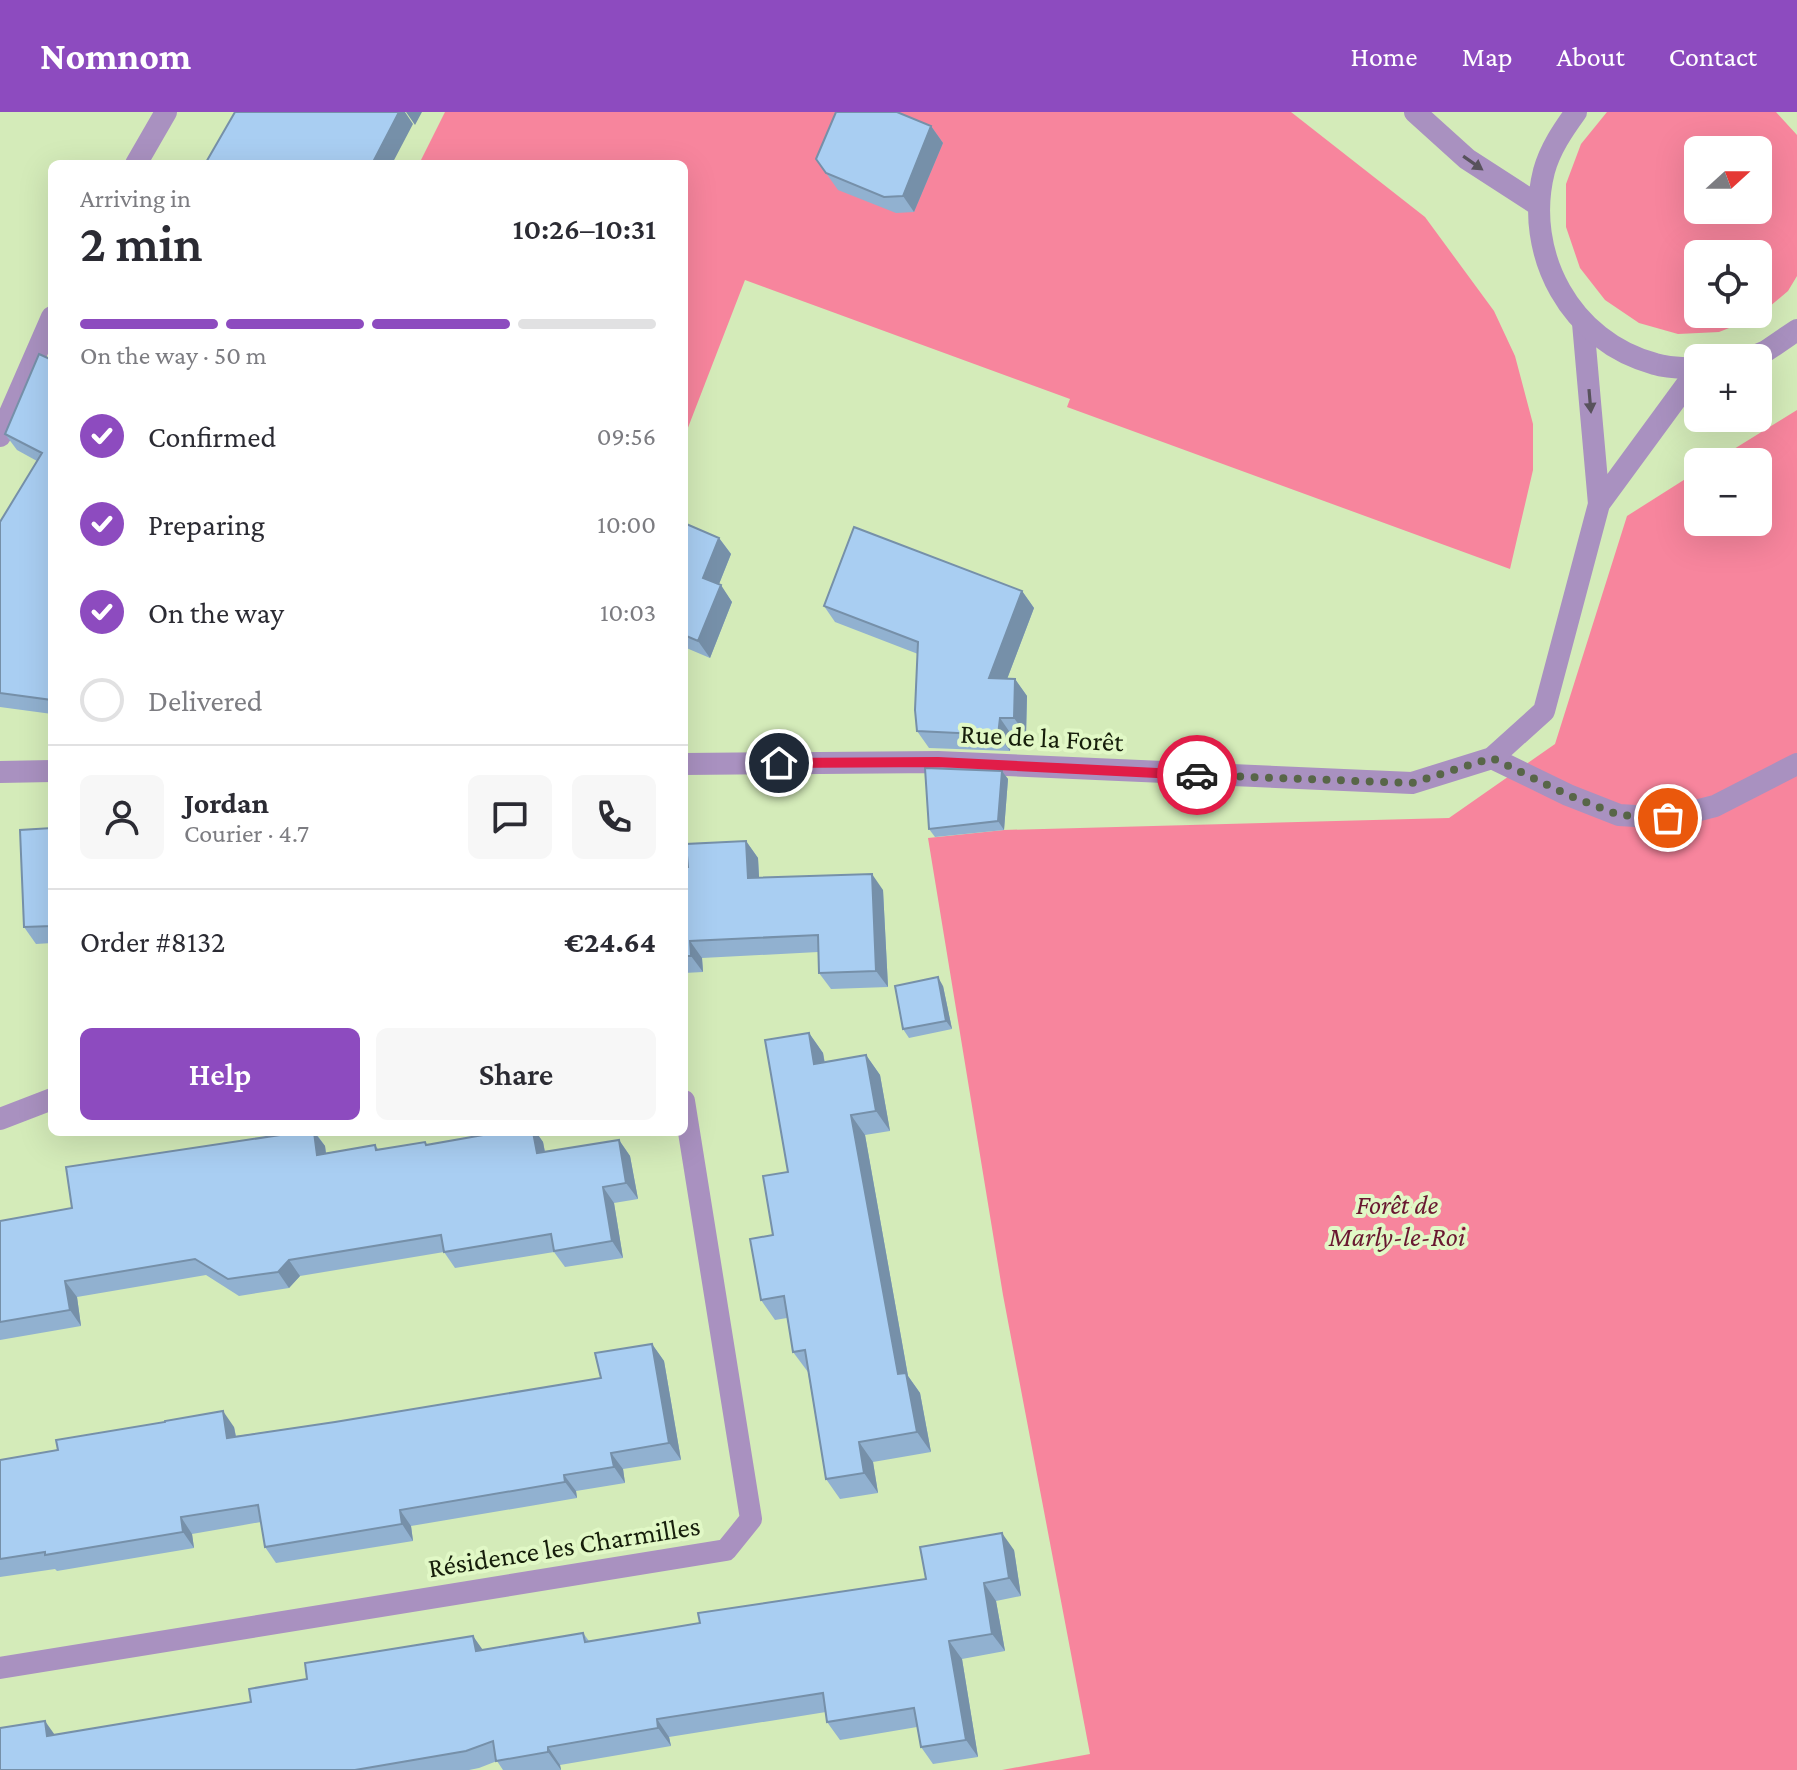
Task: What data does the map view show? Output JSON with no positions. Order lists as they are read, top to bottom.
{
  "streets": {
    "street": ["Rue de la Forêt", "Résidence les Charmilles"]
  },
  "parks": ["Forêt de Marly-le-Roi"],
  "north": "right",
  "page": {
    "header": "Nomnom",
    "nav": [
      "Home",
      "Map",
      "About",
      "Contact"
    ],
    "map_buttons": ["+", "−"],
    "heading": ["2 min", "Arriving in", "10:26–10:31"],
    "panel": [
      "Jordan",
      "Courier · 4.7",
      "Order #8132",
      "€24.64"
    ],
    "bar": "On the way · 50 m",
    "list": [
      ["Confirmed", "09:56"],
      ["Preparing", "10:00"],
      ["On the way", "10:03"],
      "Delivered"
    ],
    "buttons": ["Help", "Share"]
  }
}
